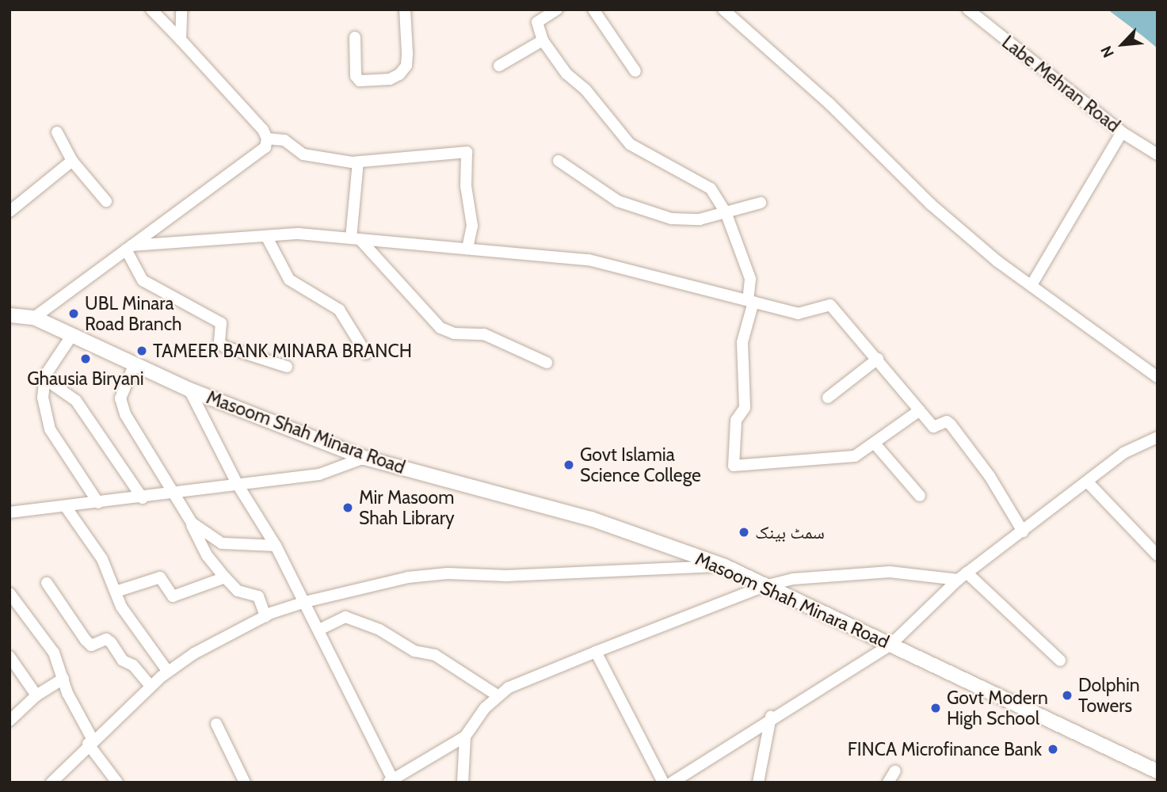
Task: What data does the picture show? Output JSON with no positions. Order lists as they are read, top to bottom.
{
  "streets": {
    "main road": ["Masoom Shah Minara Road"],
    "street": ["Labe Mehran Road"]
  },
  "places": [
    "UBL Minara Road Branch",
    "TAMEER BANK MINARA BRANCH",
    "Ghausia Biryani",
    "Govt Islamia Science College",
    "Mir Masoom Shah Library",
    "سمٹ بینک",
    "Dolphin Towers",
    "Govt Modern High School",
    "FINCA Microfinance Bank"
  ],
  "north": "bottom left"
}
